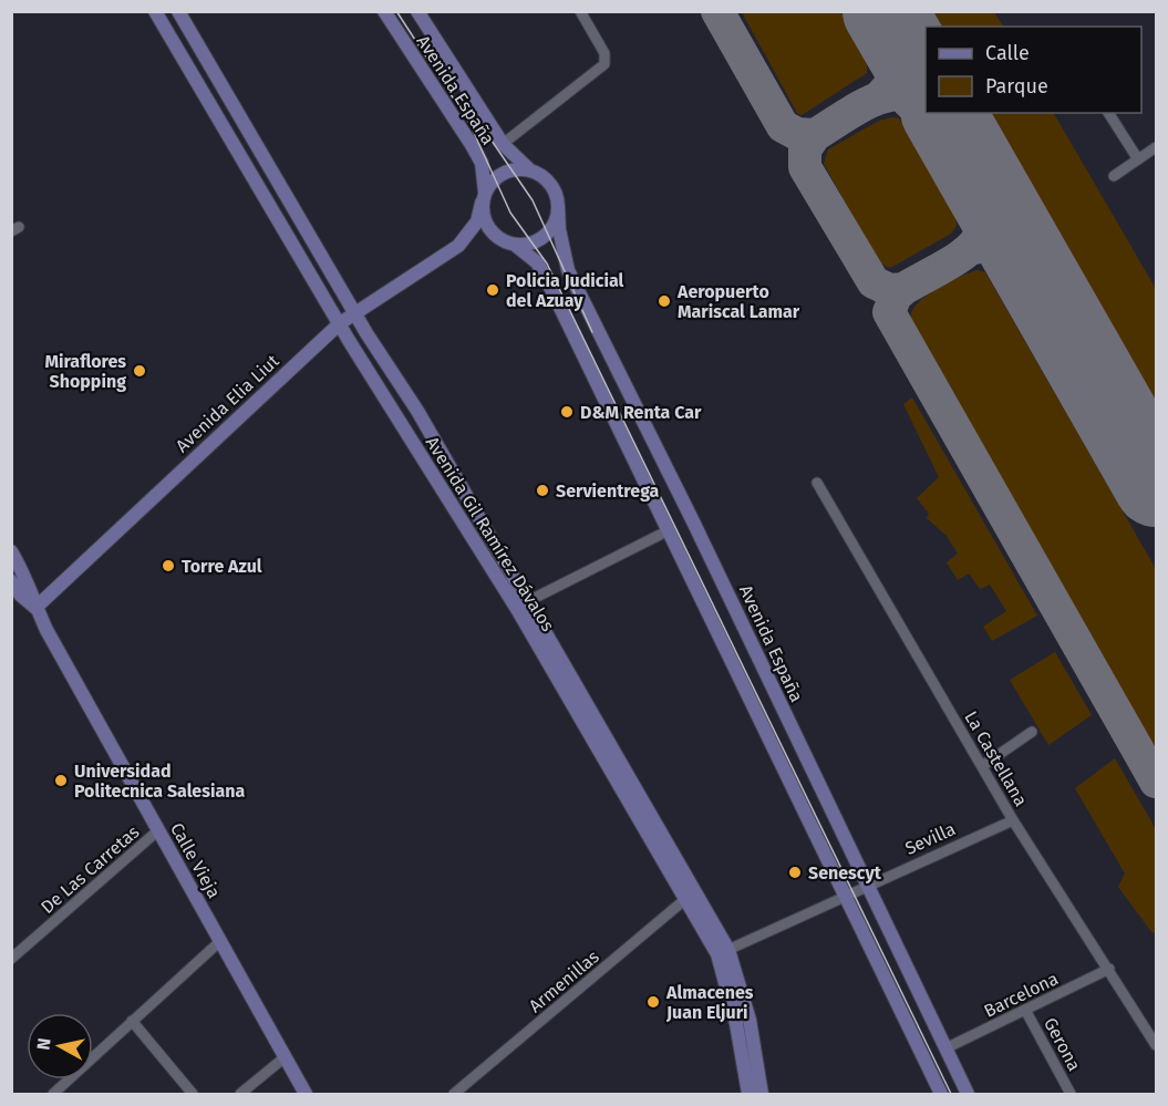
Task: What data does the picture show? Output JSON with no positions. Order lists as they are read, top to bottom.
{
  "streets": {
    "main road": [
      "Avenida España",
      "Avenida Elia Liut",
      "Avenida Gil Ramírez Dávalos",
      "Calle Vieja"
    ],
    "street": [
      "La Castellana",
      "Sevilla",
      "De Las Carretas",
      "Armenillas",
      "Barcelona",
      "Gerona"
    ]
  },
  "crossings": [
    ["Avenida España", "Avenida Elia Liut"],
    ["Avenida España", "Sevilla"],
    ["Avenida España", "Barcelona"],
    ["Avenida Elia Liut", "Avenida Gil Ramírez Dávalos"],
    ["Avenida Elia Liut", "Calle Vieja"],
    ["Avenida Gil Ramírez Dávalos", "Sevilla"],
    ["Avenida Gil Ramírez Dávalos", "Armenillas"],
    ["La Castellana", "Sevilla"],
    ["La Castellana", "Barcelona"],
    ["Calle Vieja", "De Las Carretas"],
    ["Barcelona", "Gerona"]
  ],
  "places": [
    "Policia Judicial del Azuay",
    "Aeropuerto Mariscal Lamar",
    "Miraflores Shopping",
    "D&M Renta Car",
    "Servientrega",
    "Torre Azul",
    "Universidad Politecnica Salesiana",
    "Senescyt",
    "Almacenes Juan Eljuri"
  ],
  "legend": ["Calle", "Parque"],
  "north": "left"
}
